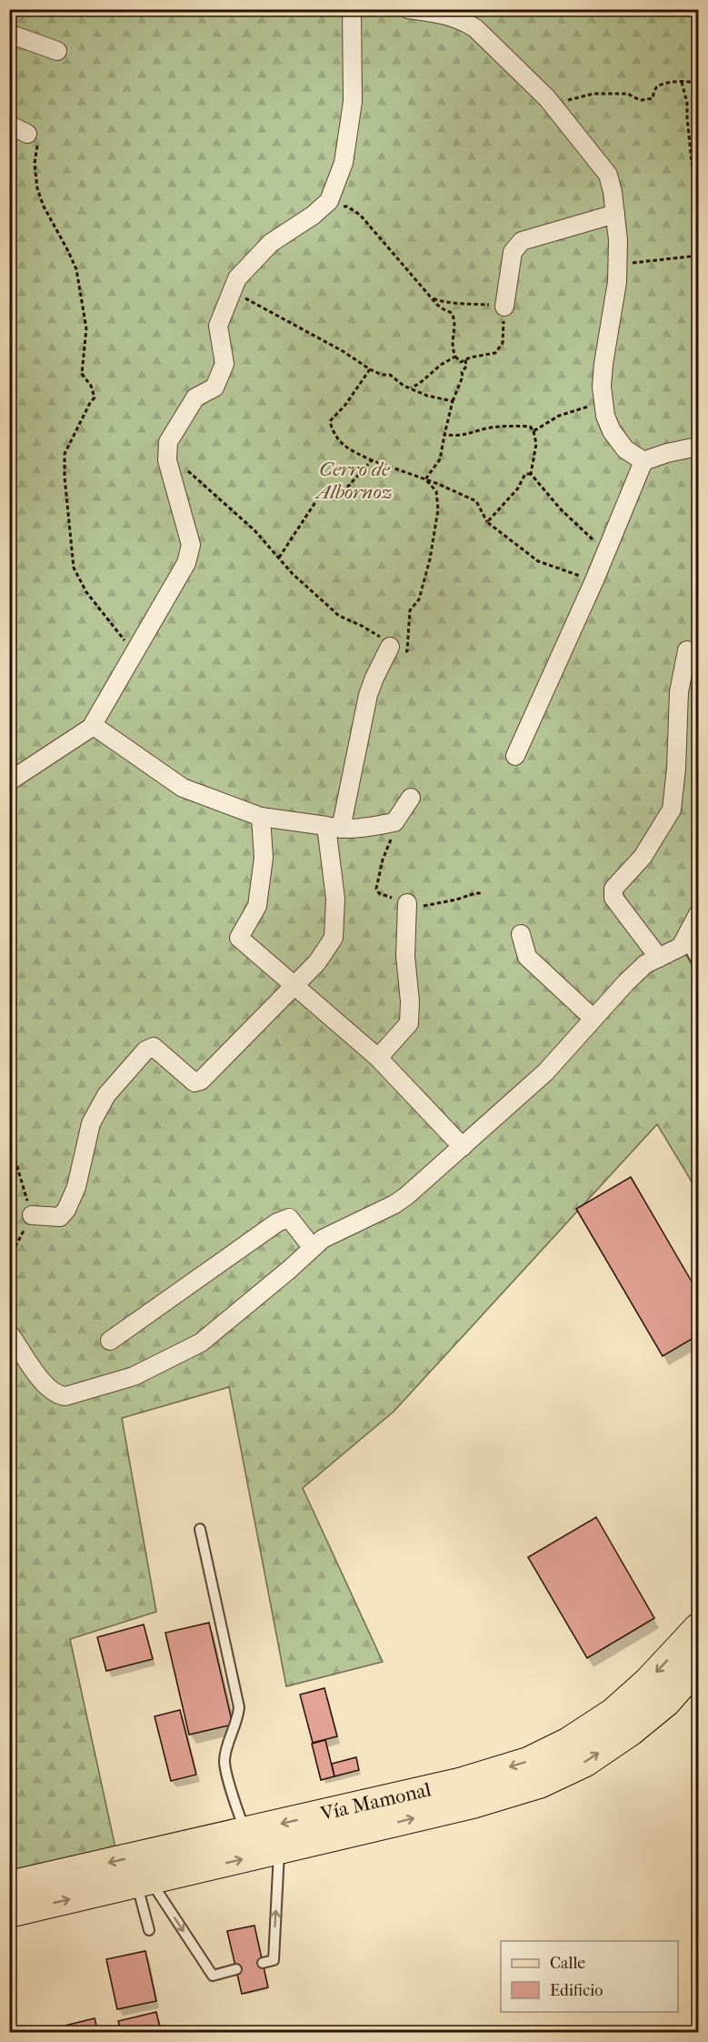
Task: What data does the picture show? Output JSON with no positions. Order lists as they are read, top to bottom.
{
  "streets": {
    "main road": ["Vía Mamonal"]
  },
  "parks": ["Cerro de Albornoz"],
  "legend": ["Calle", "Edificio"]
}
